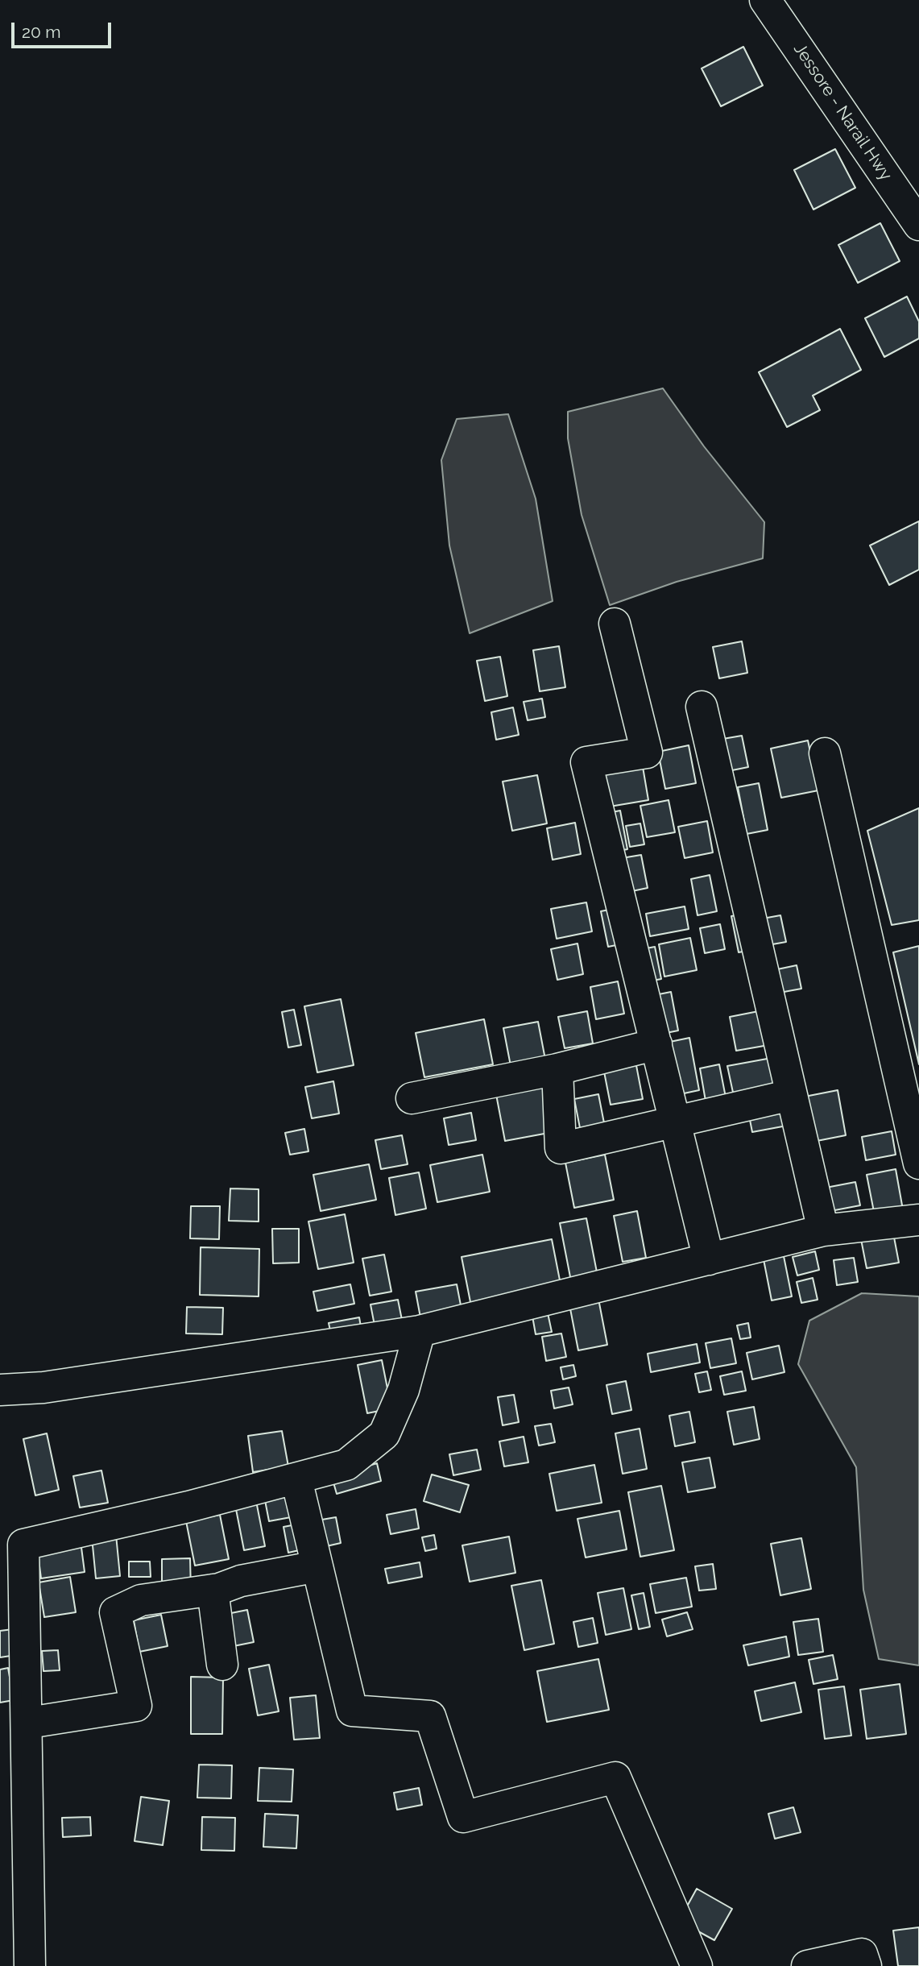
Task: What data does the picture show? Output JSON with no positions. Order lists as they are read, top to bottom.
{
  "streets": {
    "main road": ["Jessore - Narail Hwy"]
  },
  "scale_bar": "20 m"
}
